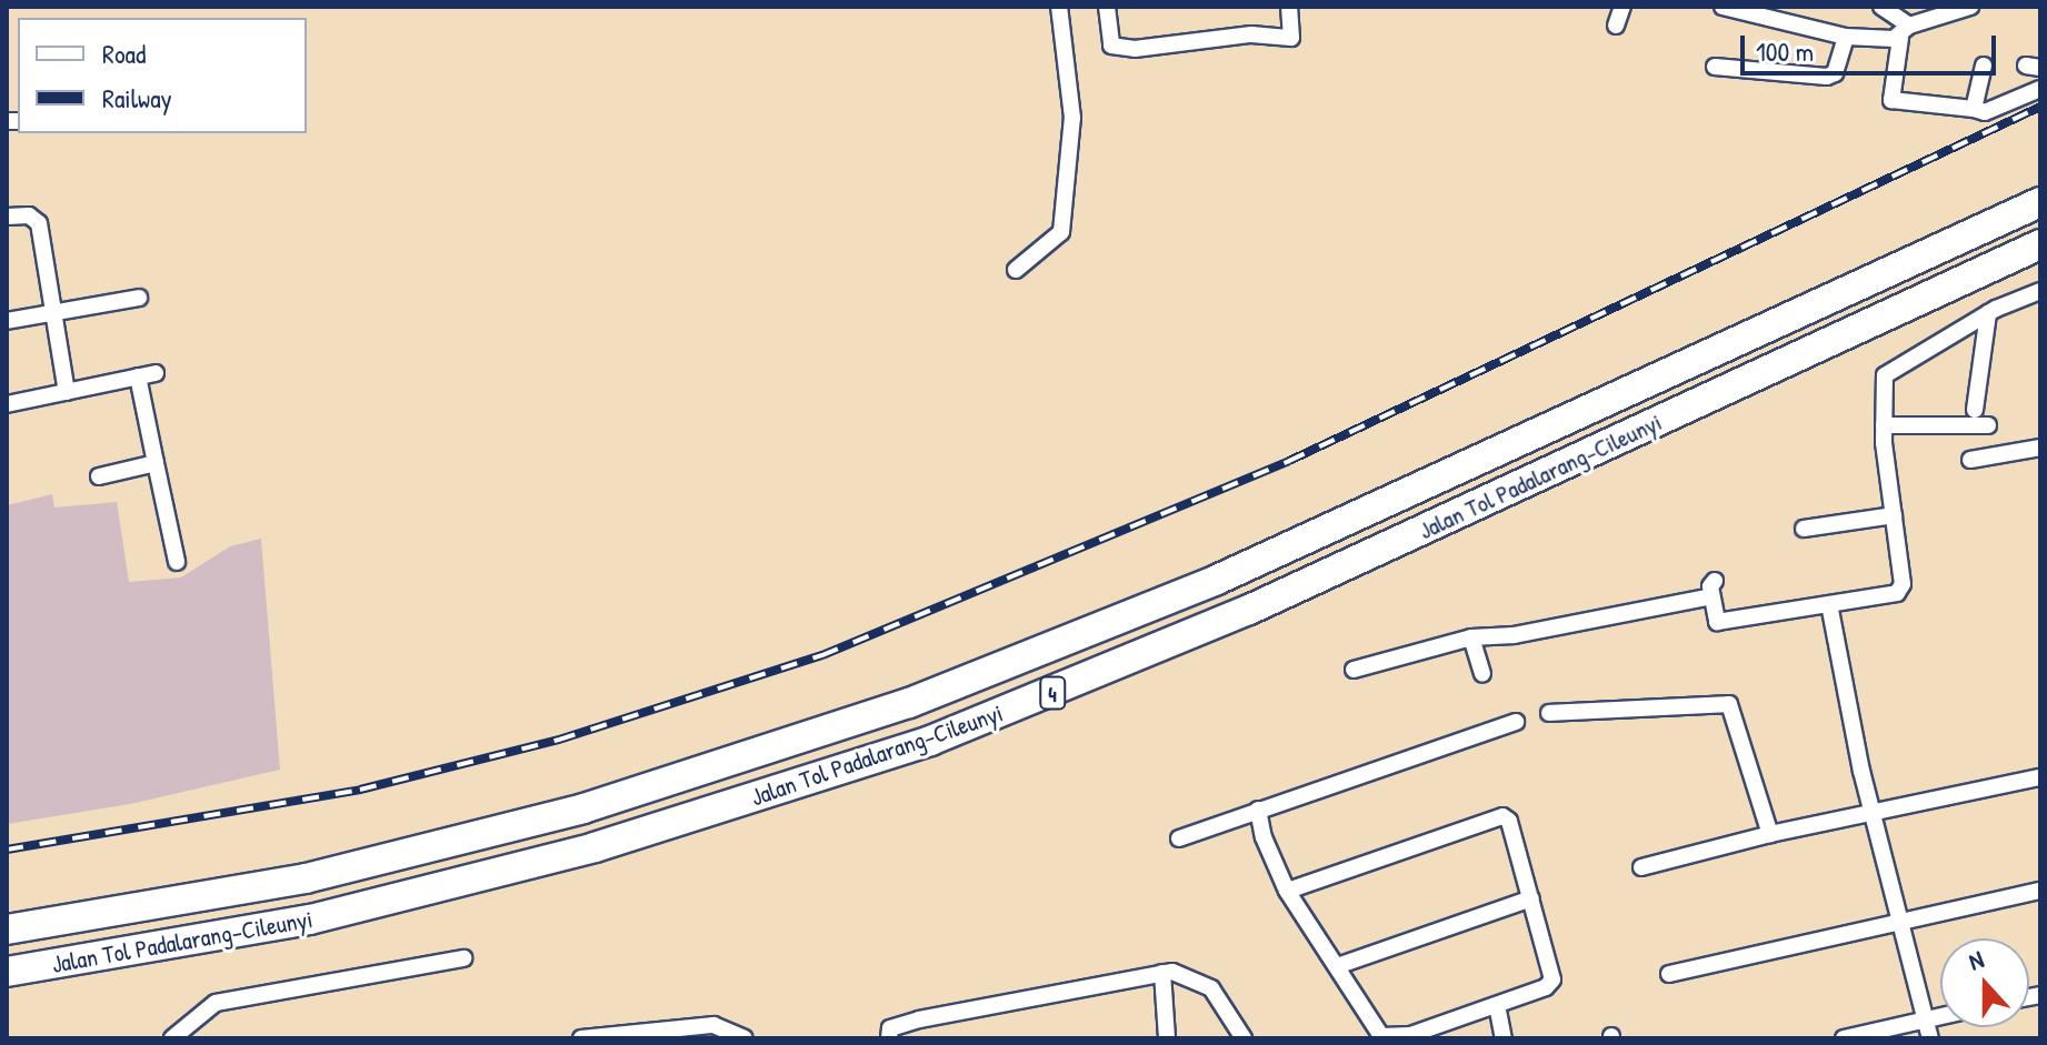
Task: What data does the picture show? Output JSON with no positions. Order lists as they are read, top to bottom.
{
  "streets": {
    "highway": ["Jalan Tol Padalarang–Cileunyi", "4"]
  },
  "legend": ["Road", "Railway"],
  "scale_bar": "100 m",
  "north": "top"
}
